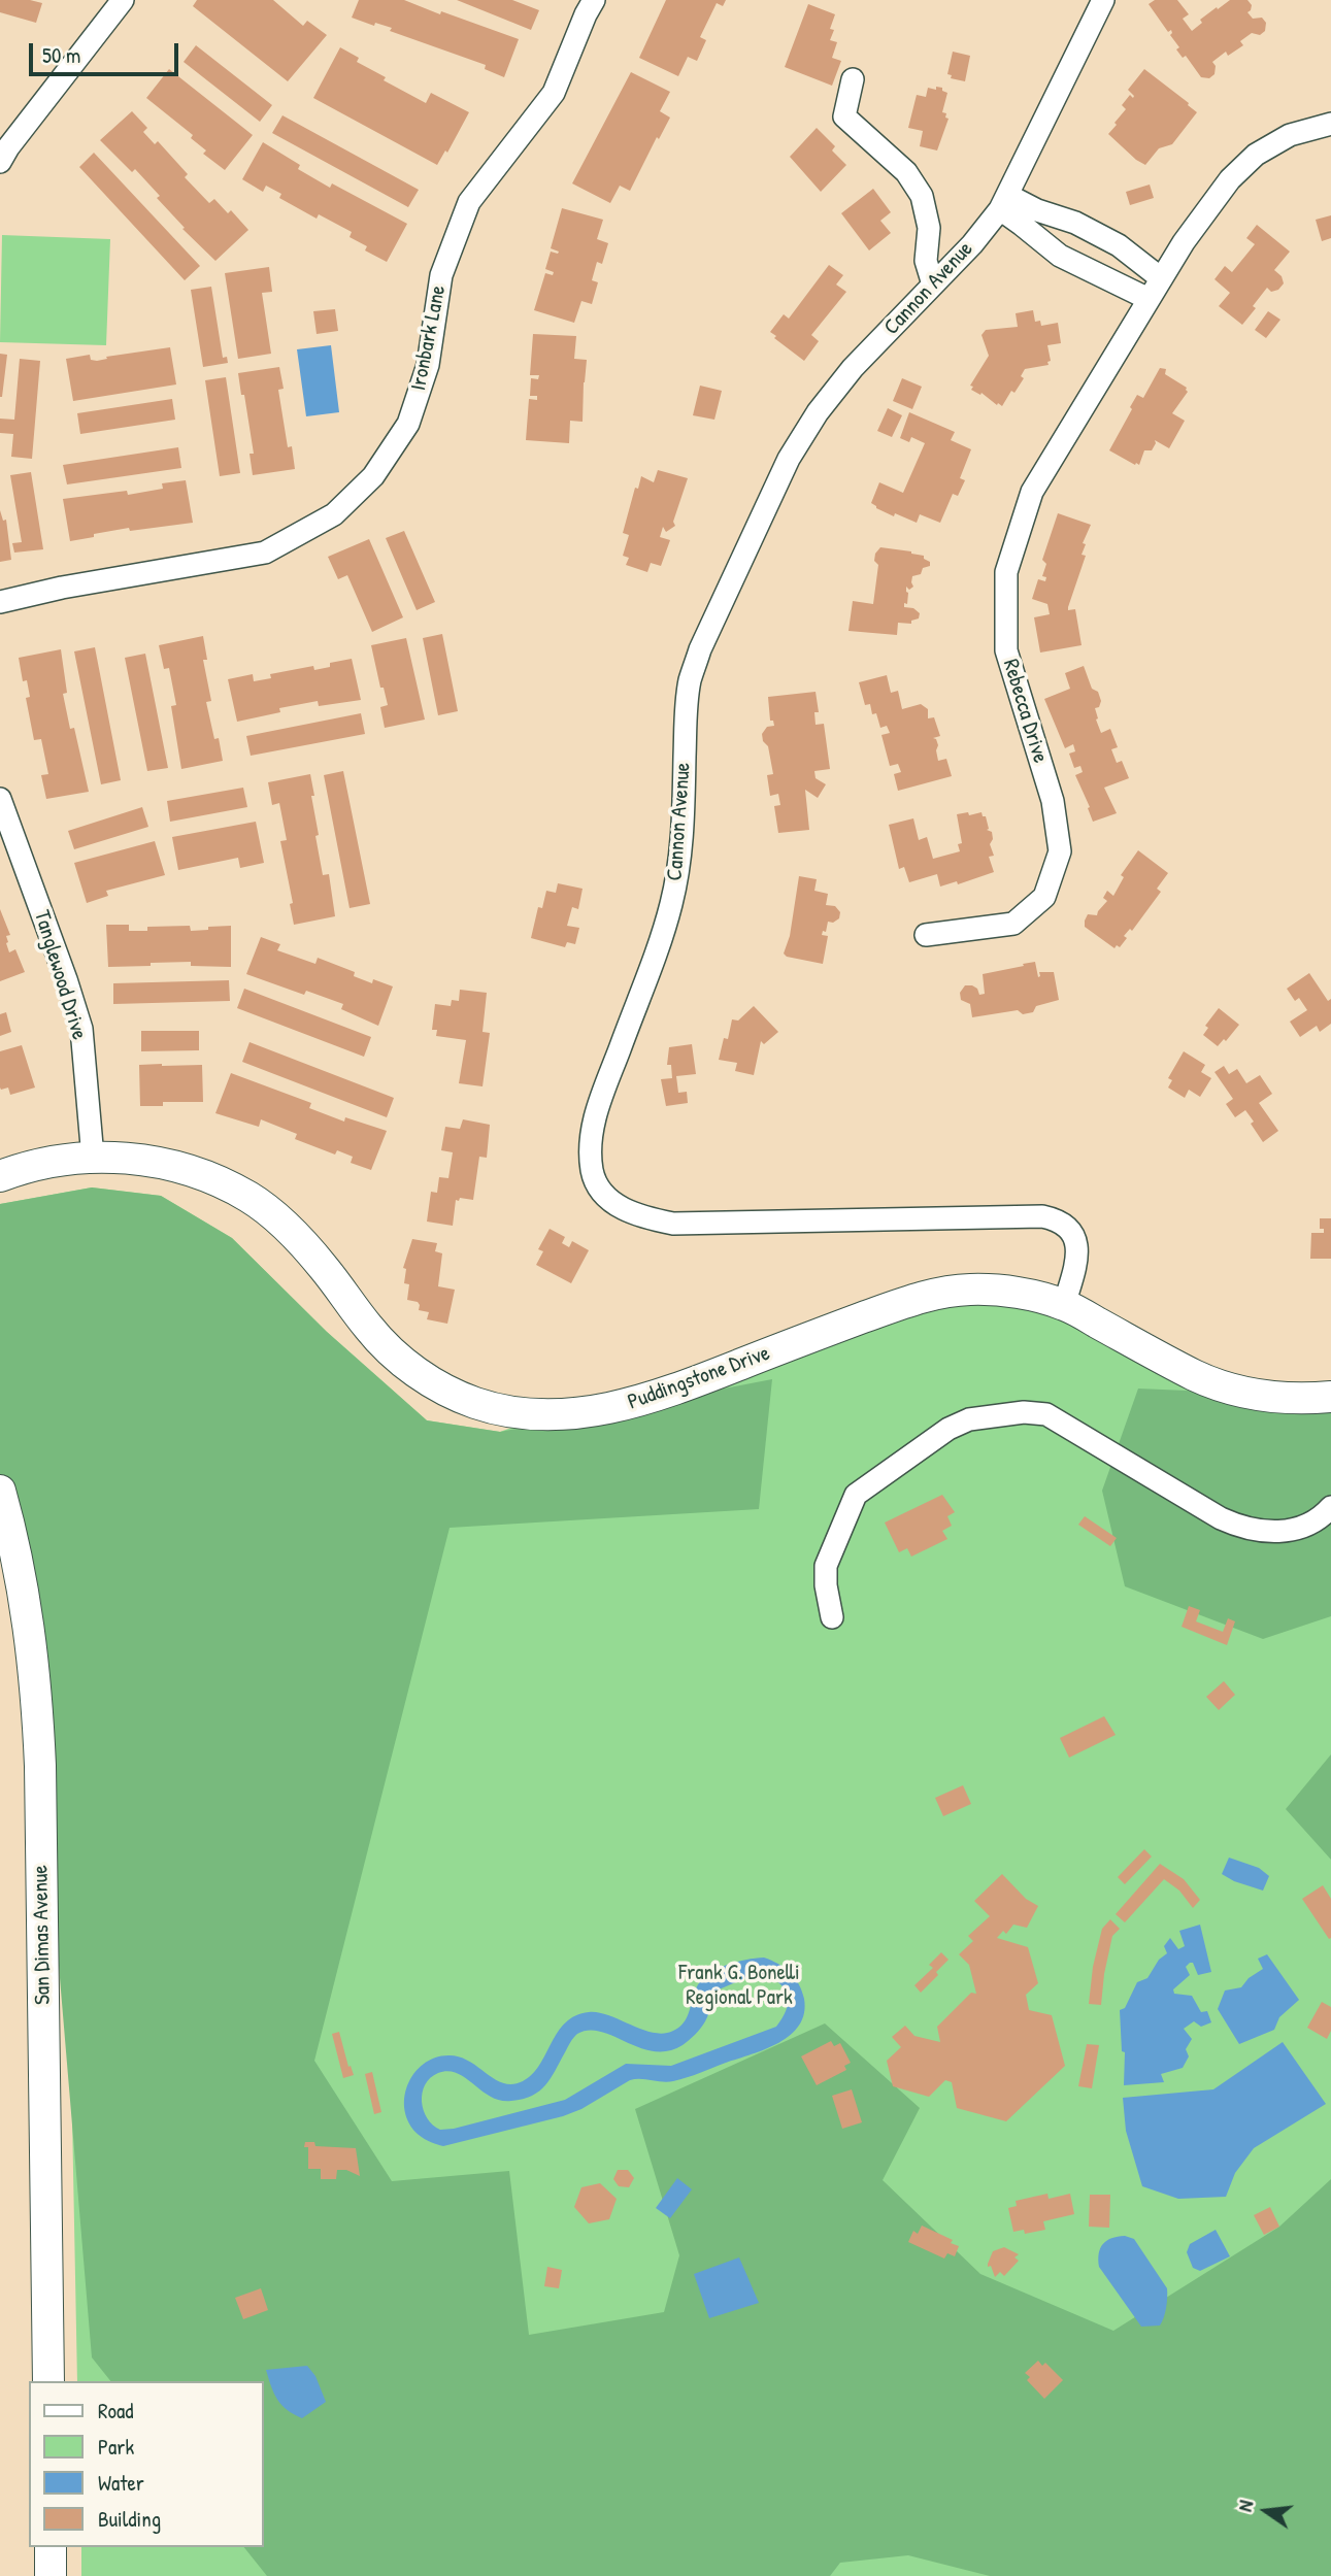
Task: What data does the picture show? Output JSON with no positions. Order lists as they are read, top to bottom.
{
  "streets": {
    "street": [
      "Cannon Avenue",
      "Ironbark Lane",
      "Rebecca Drive",
      "Tanglewood Drive",
      "Puddingstone Drive",
      "San Dimas Avenue"
    ]
  },
  "crossings": [
    ["Cannon Avenue", "Puddingstone Drive"],
    ["Tanglewood Drive", "Puddingstone Drive"]
  ],
  "parks": ["Frank G. Bonelli Regional Park"],
  "legend": [
    "Road",
    "Park",
    "Water",
    "Building"
  ],
  "scale_bar": "50 m",
  "north": "left"
}
